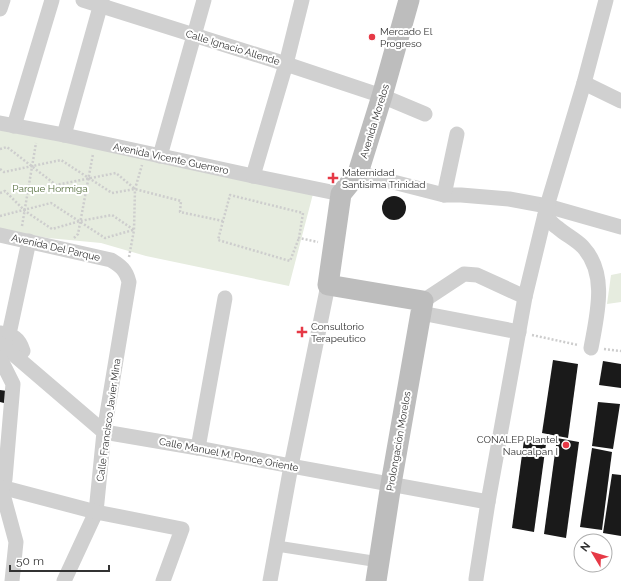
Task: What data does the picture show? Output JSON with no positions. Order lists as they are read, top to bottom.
{
  "streets": {
    "main road": ["Avenida Morelos", "Prolongación Morelos"],
    "street": [
      "Calle Ignacio Allende",
      "Avenida Vicente Guerrero",
      "Avenida Del Parque",
      "Calle Francisco Javier Mina",
      "Calle Manuel M. Ponce Oriente"
    ]
  },
  "crossings": [
    ["Calle Ignacio Allende", "Avenida Morelos"],
    ["Avenida Morelos", "Avenida Vicente Guerrero"],
    ["Avenida Del Parque", "Calle Francisco Javier Mina"],
    ["Calle Francisco Javier Mina", "Calle Manuel M. Ponce Oriente"],
    ["Prolongación Morelos", "Calle Manuel M. Ponce Oriente"]
  ],
  "parks": ["Parque Hormiga"],
  "places": {
    "other": ["Mercado El Progreso", "CONALEP Plantel Naucalpan I"],
    "health": ["Maternidad Santisima Trinidad", "Consultorio Terapeutico"]
  },
  "scale_bar": "50 m",
  "north": "top left"
}
